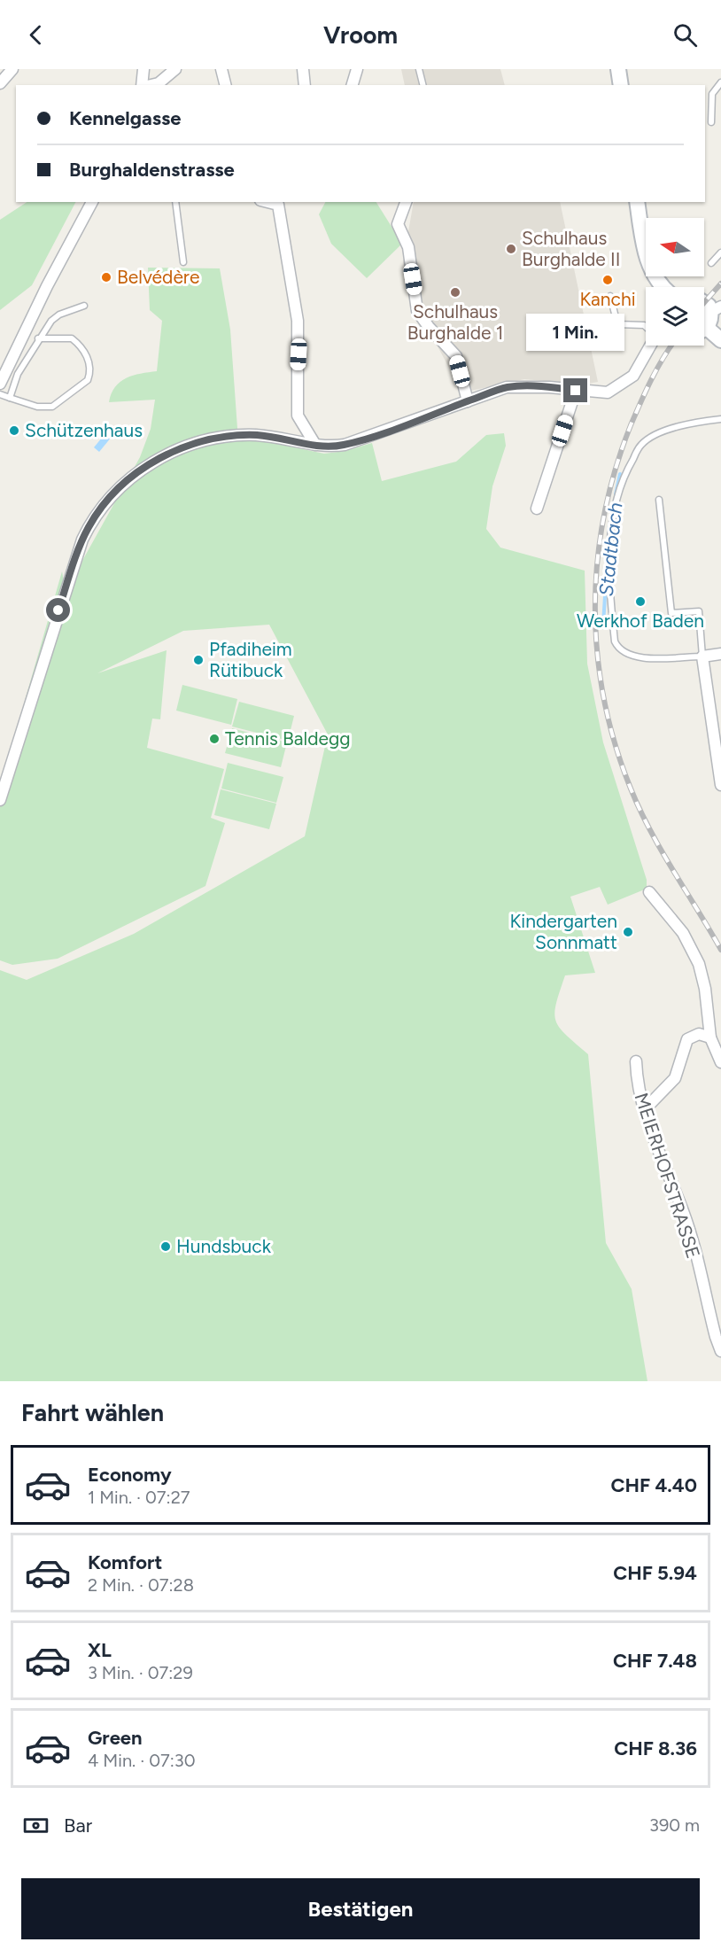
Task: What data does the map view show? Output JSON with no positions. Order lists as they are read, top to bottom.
{
  "streets": {
    "street": ["MEIERHOFSTRASSE"]
  },
  "water": ["Stadtbach"],
  "places": [
    "Schulhaus Burghalde II",
    "Belvédère",
    "Kanchi",
    "Schulhaus Burghalde 1",
    "Schützenhaus",
    "Werkhof Baden",
    "Pfadiheim Rütibuck",
    "Tennis Baldegg",
    "Kindergarten Sonnmatt",
    "Hundsbuck"
  ],
  "north": "left",
  "page": {
    "header": "Vroom",
    "banner": ["Kennelgasse", "Burghaldenstrasse"],
    "bubble": "1 Min.",
    "heading": "Fahrt wählen",
    "list": [
      {
        "name": "Economy",
        "note": "1 Min. · 07:27",
        "value": "CHF 4.40"
      },
      {
        "name": "Komfort",
        "note": "2 Min. · 07:28",
        "value": "CHF 5.94"
      },
      {
        "name": "XL",
        "note": "3 Min. · 07:29",
        "value": "CHF 7.48"
      },
      {
        "name": "Green",
        "note": "4 Min. · 07:30",
        "value": "CHF 8.36"
      }
    ],
    "pay": ["Bar", "390 m"],
    "buttons": "Bestätigen"
  }
}
